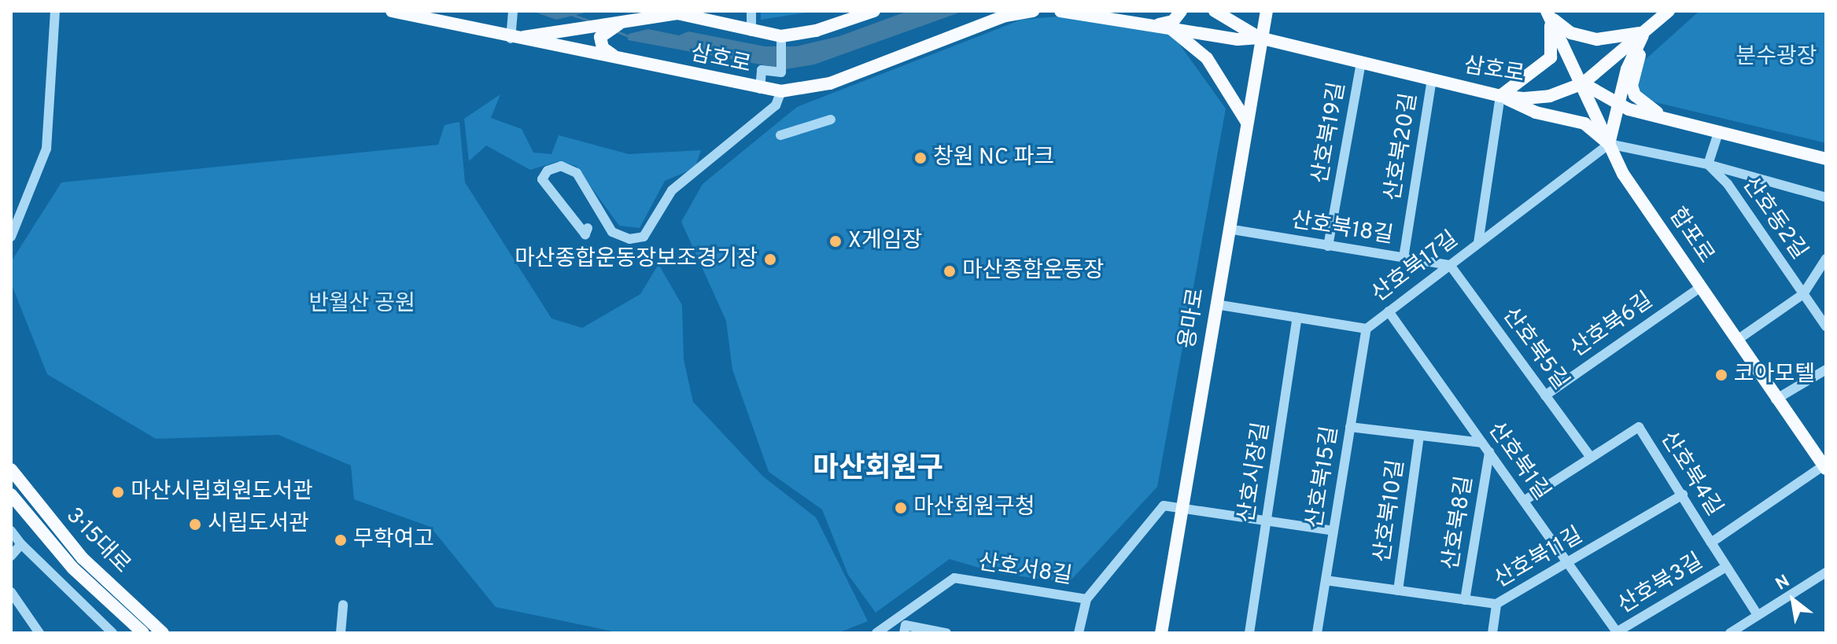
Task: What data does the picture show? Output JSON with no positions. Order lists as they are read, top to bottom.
{
  "streets": {
    "main road": [
      "삼호로",
      "합포로",
      "용마로",
      "3·15대로"
    ],
    "street": [
      "산호북19길",
      "산호북20길",
      "산호동2길",
      "산호북18길",
      "산호북17길",
      "산호북6길",
      "산호북5길",
      "산호북1길",
      "산호시장길",
      "산호북4길",
      "산호북15길",
      "산호북10길",
      "산호북8길",
      "산호북11길",
      "산호서8길",
      "산호북3길"
    ]
  },
  "crossings": [
    ["삼호로", "산호북19길"],
    ["삼호로", "산호북20길"],
    ["삼호로", "합포로"],
    ["삼호로", "용마로"],
    ["산호북19길", "산호북18길"],
    ["산호북20길", "산호북18길"],
    ["산호북18길", "산호북17길"],
    ["산호북18길", "용마로"],
    ["산호북18길", "산호북5길"],
    ["합포로", "산호북17길"],
    ["합포로", "산호북6길"],
    ["합포로", "산호북4길"],
    ["산호북17길", "용마로"],
    ["산호북17길", "산호북5길"],
    ["산호북17길", "산호북1길"],
    ["산호북17길", "산호시장길"],
    ["산호북17길", "산호북15길"],
    ["산호북6길", "산호북5길"],
    ["산호북5길", "산호북4길"],
    ["산호북1길", "산호북4길"],
    ["산호북1길", "산호북8길"],
    ["산호북1길", "산호북11길"],
    ["산호북1길", "산호북3길"],
    ["산호북4길", "산호북11길"],
    ["산호북15길", "산호북11길"],
    ["산호북10길", "산호북11길"],
    ["산호북8길", "산호북11길"]
  ],
  "districts": ["마산회원구"],
  "parks": ["분수광장", "반월산 공원"],
  "places": [
    "창원 NC 파크",
    "X게임장",
    "마산종합운동장보조경기장",
    "마산종합운동장",
    "코아모텔",
    "마산시립회원도서관",
    "마산회원구청",
    "시립도서관",
    "무학여고"
  ],
  "north": "top left"
}
